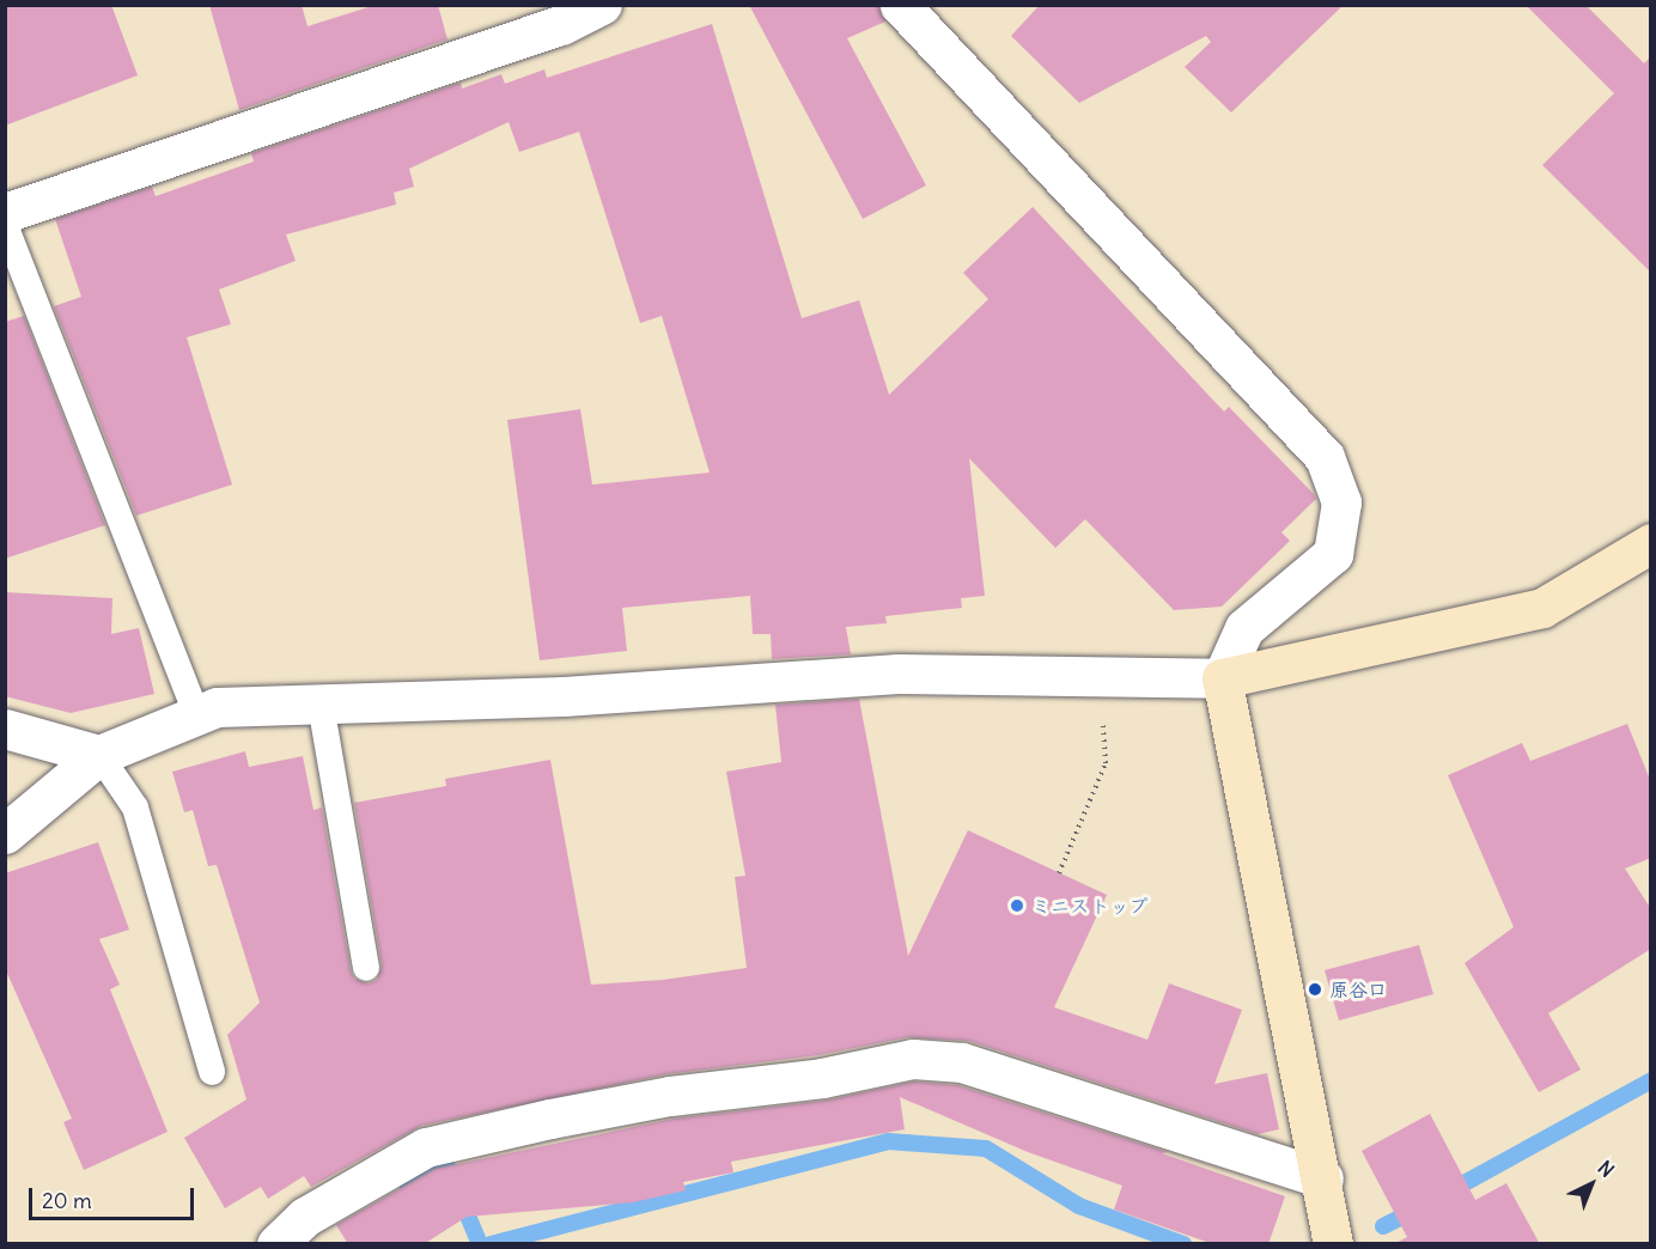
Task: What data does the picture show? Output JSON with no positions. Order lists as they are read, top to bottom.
{
  "places": ["ミニストップ", "原谷口"],
  "scale_bar": "20 m",
  "north": "top right"
}
